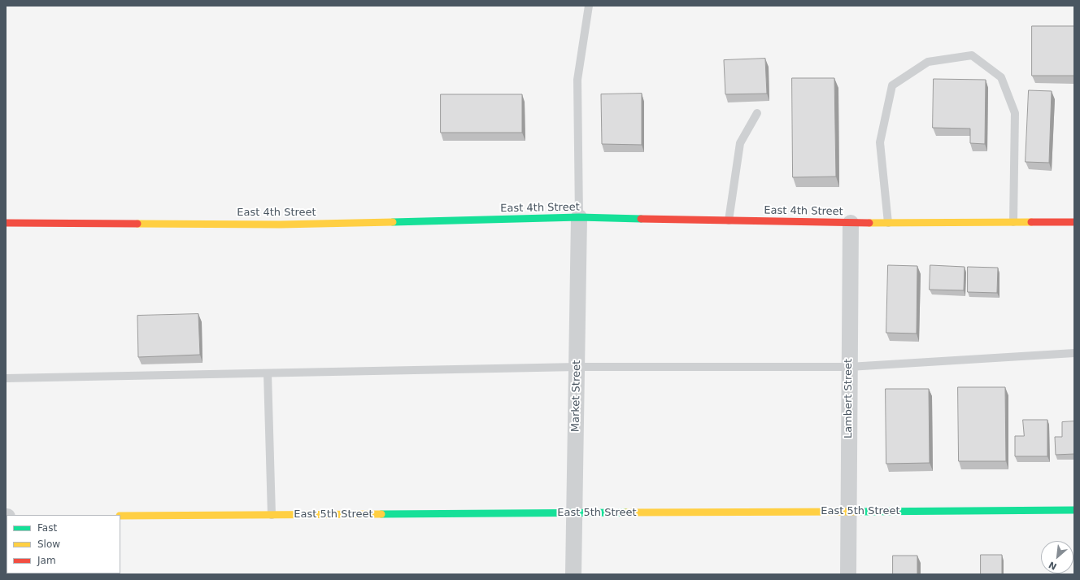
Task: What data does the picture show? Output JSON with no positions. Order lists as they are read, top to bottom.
{
  "streets": {
    "main road": ["East 4th Street", "East 5th Street"],
    "street": ["Market Street", "Lambert Street"]
  },
  "crossings": [
    ["East 4th Street", "Market Street"],
    ["East 4th Street", "Lambert Street"],
    ["Market Street", "East 5th Street"],
    ["Lambert Street", "East 5th Street"]
  ],
  "legend": ["Fast", "Slow", "Jam"],
  "north": "bottom left"
}
